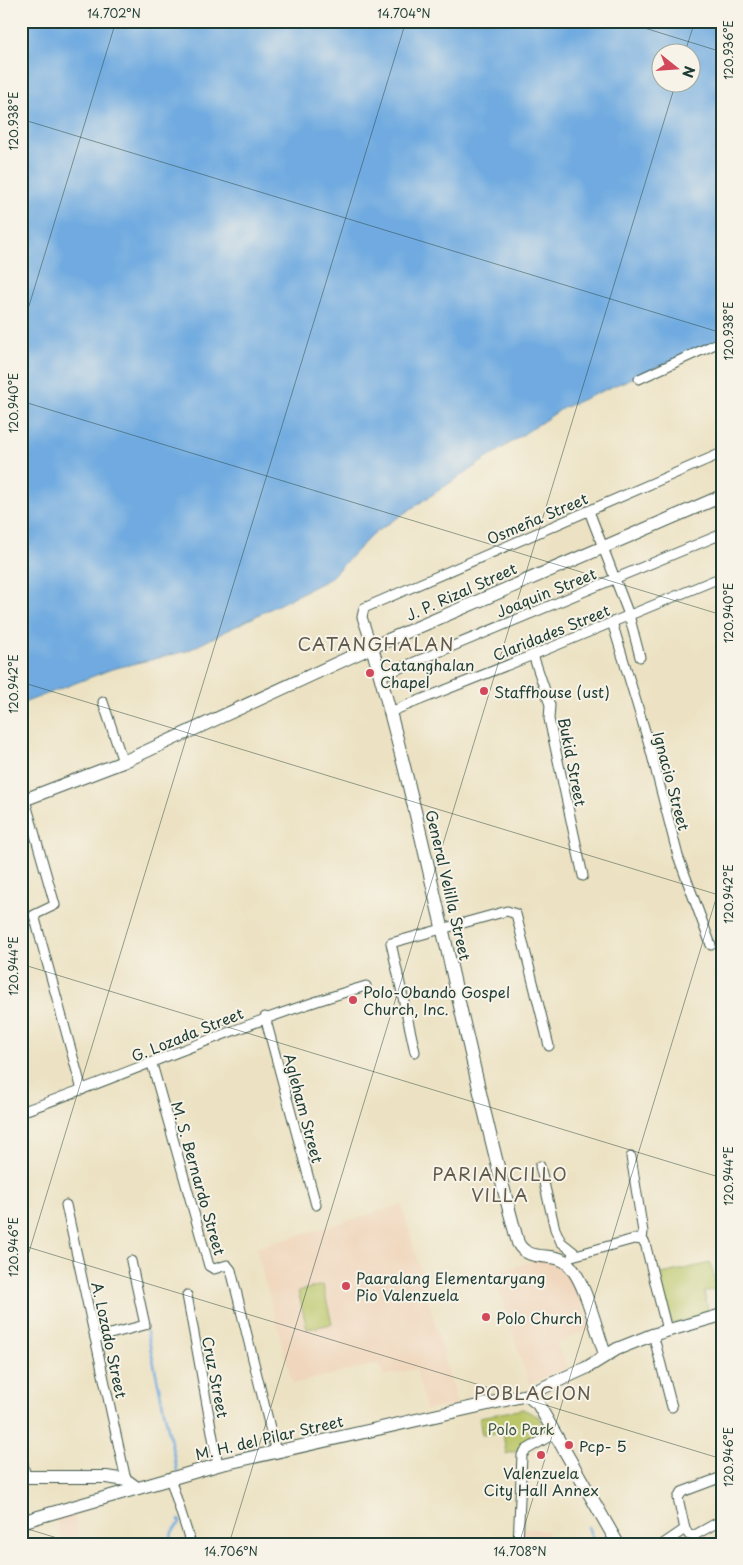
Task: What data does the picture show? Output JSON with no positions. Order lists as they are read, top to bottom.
{
  "streets": {
    "main road": ["J. P. Rizal Street", "General Velilla Street", "M. H. del Pilar Street"],
    "street": [
      "Osmeña Street",
      "Joaquin Street",
      "Claridades Street",
      "Bukid Street",
      "Ignacio Street",
      "G. Lozada Street",
      "Agleham Street",
      "M. S. Bernardo Street",
      "A. Lozado Street",
      "Cruz Street"
    ]
  },
  "crossings": [
    ["Osmeña Street", "J. P. Rizal Street"],
    ["Osmeña Street", "General Velilla Street"],
    ["J. P. Rizal Street", "General Velilla Street"],
    ["Joaquin Street", "General Velilla Street"],
    ["Claridades Street", "Bukid Street"],
    ["Claridades Street", "Ignacio Street"],
    ["Claridades Street", "General Velilla Street"],
    ["G. Lozada Street", "Agleham Street"],
    ["G. Lozada Street", "M. S. Bernardo Street"],
    ["M. S. Bernardo Street", "M. H. del Pilar Street"],
    ["Cruz Street", "M. H. del Pilar Street"]
  ],
  "districts": ["CATANGHALAN", "PARIANCILLO VILLA", "POBLACION"],
  "parks": ["Polo Park"],
  "places": [
    "Catanghalan Chapel",
    "Staffhouse (ust)",
    "Polo-Obando Gospel Church, Inc.",
    "Paaralang Elementaryang Pio Valenzuela",
    "Polo Church",
    "Pcp- 5",
    "Valenzuela City Hall Annex"
  ],
  "north": "right",
  "coordinates": [
    "14.702°N",
    "14.704°N",
    "120.936°E",
    "120.938°E",
    "120.940°E",
    "120.942°E",
    "120.944°E",
    "120.946°E",
    "14.706°N",
    "14.708°N"
  ]
}
